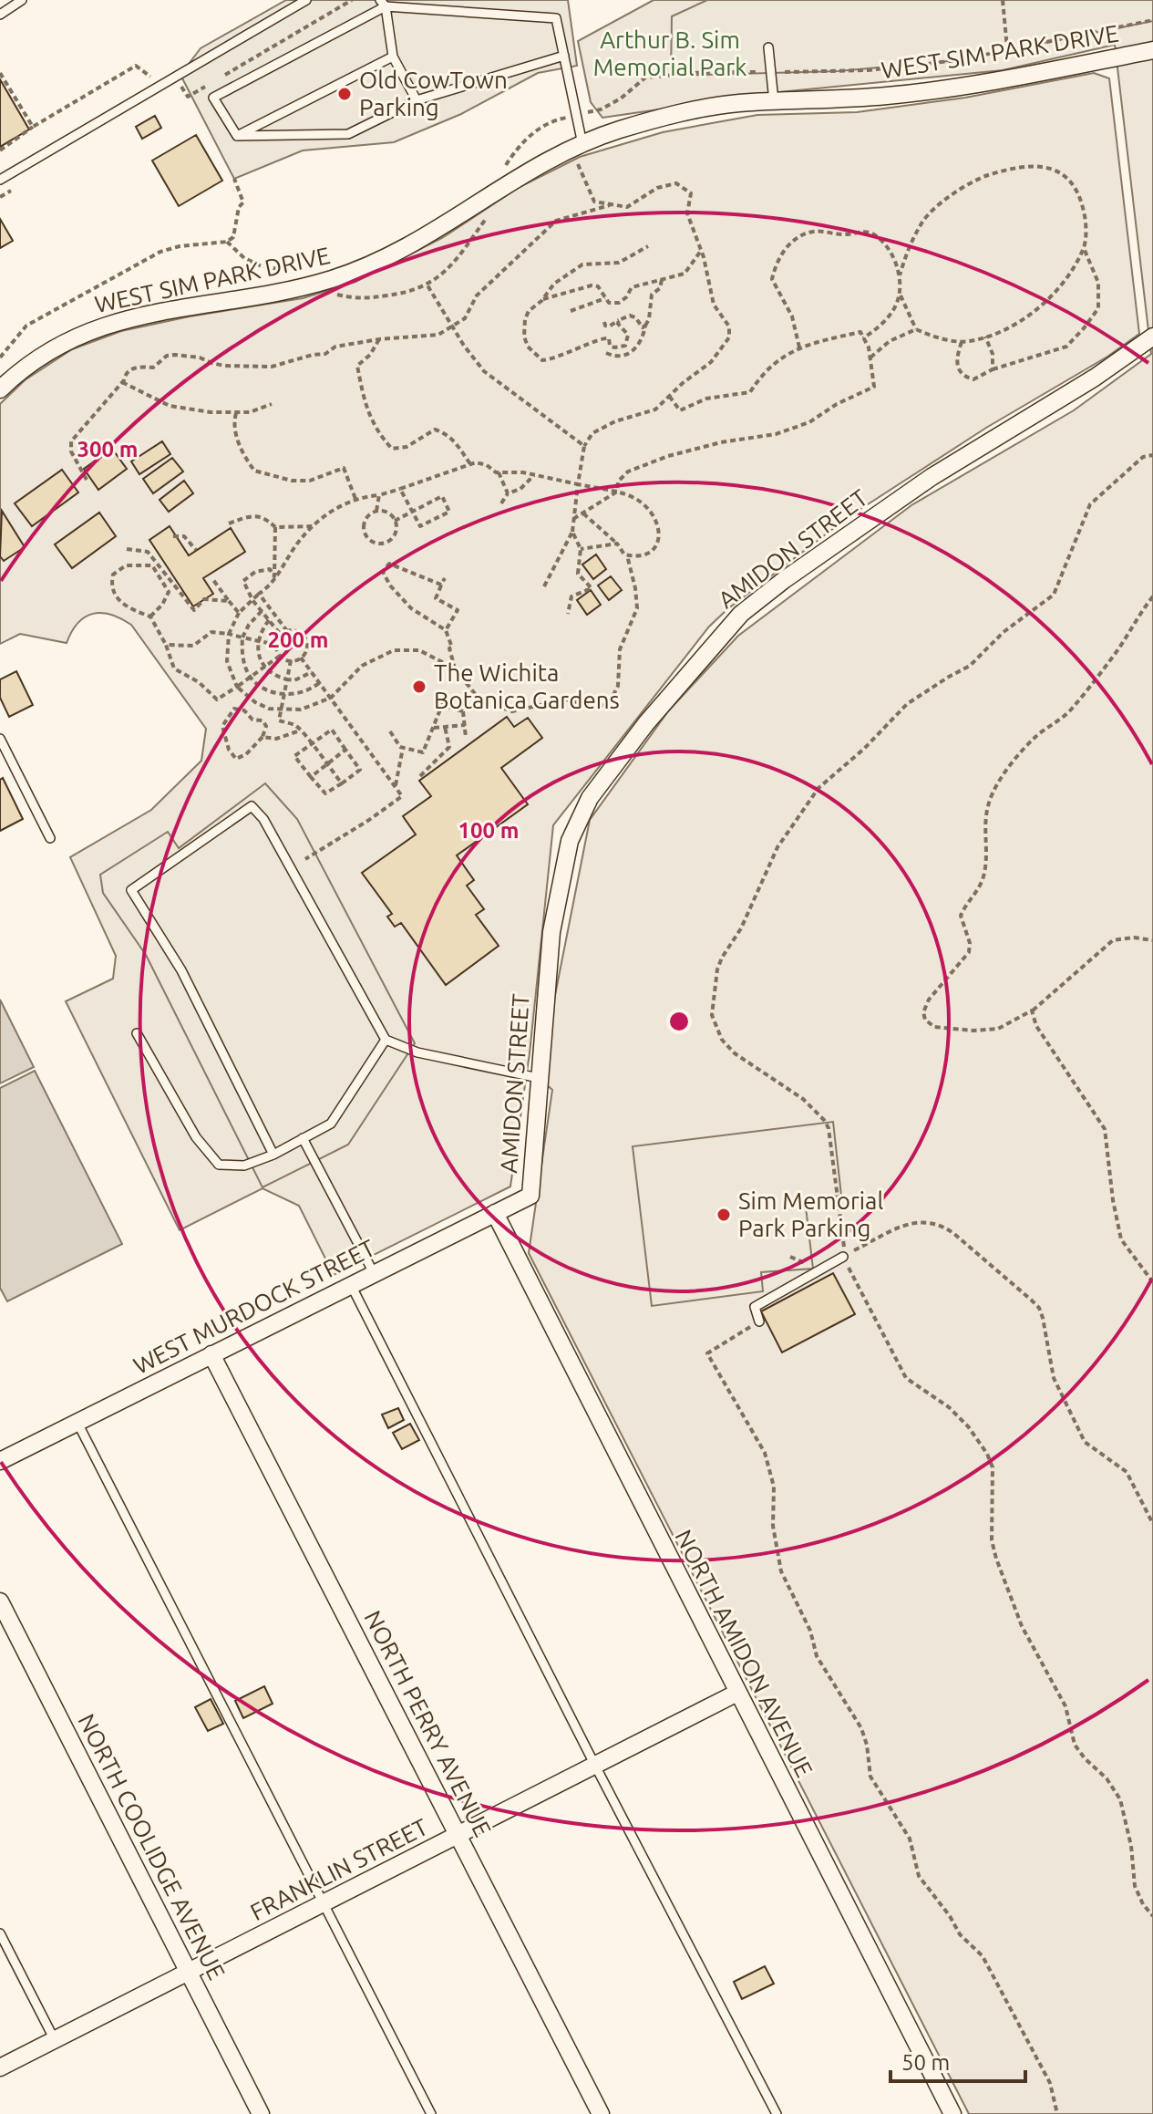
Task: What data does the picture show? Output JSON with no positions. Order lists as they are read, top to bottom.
{
  "streets": {
    "street": [
      "WEST SIM PARK DRIVE",
      "AMIDON STREET",
      "WEST MURDOCK STREET",
      "NORTH AMIDON AVENUE",
      "NORTH PERRY AVENUE",
      "NORTH COOLIDGE AVENUE",
      "FRANKLIN STREET"
    ]
  },
  "crossings": [
    ["AMIDON STREET", "WEST MURDOCK STREET"],
    ["WEST MURDOCK STREET", "NORTH AMIDON AVENUE"],
    ["WEST MURDOCK STREET", "NORTH PERRY AVENUE"],
    ["NORTH AMIDON AVENUE", "FRANKLIN STREET"],
    ["NORTH PERRY AVENUE", "FRANKLIN STREET"],
    ["NORTH COOLIDGE AVENUE", "FRANKLIN STREET"]
  ],
  "parks": ["Arthur B. Sim Memorial Park"],
  "places": ["Old CowTown Parking", "The Wichita Botanica Gardens", "Sim Memorial Park Parking"],
  "scale_bar": "50 m",
  "rings": ["300 m", "200 m", "100 m"]
}
